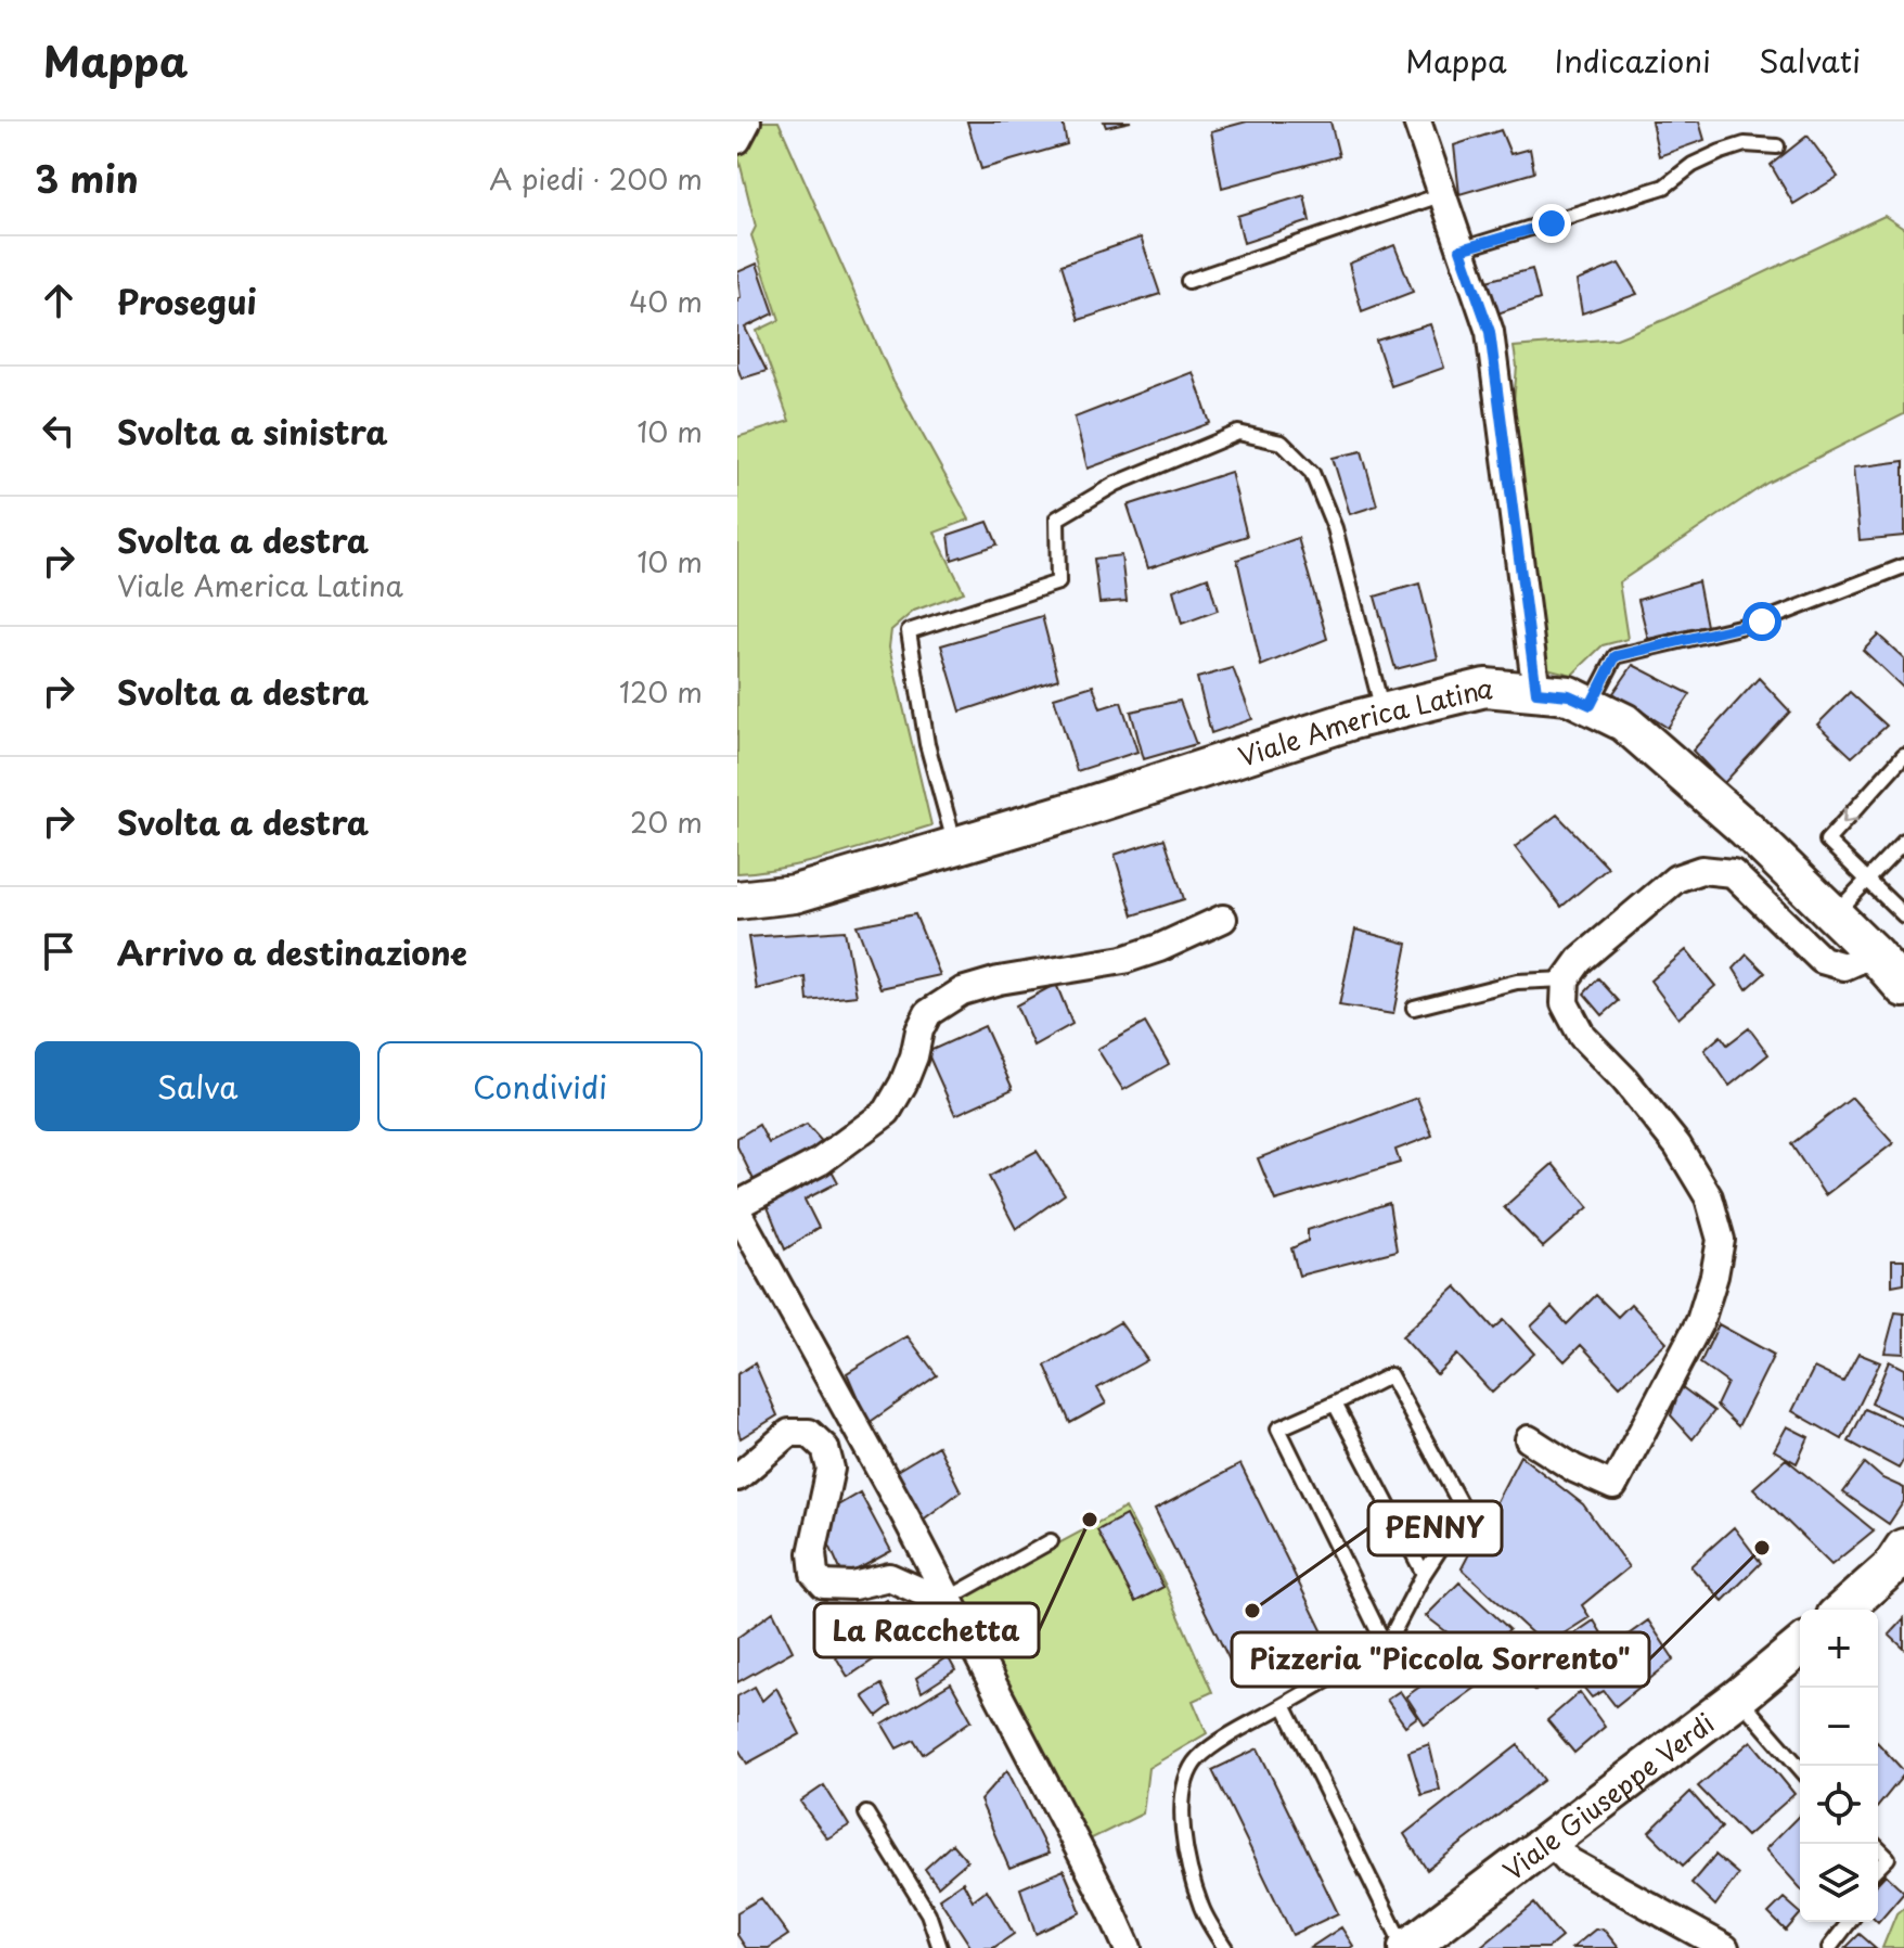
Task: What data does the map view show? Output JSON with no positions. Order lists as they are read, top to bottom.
{
  "streets": {
    "main road": ["Viale America Latina", "Viale Giuseppe Verdi"]
  },
  "places": ["La Racchetta", "Pizzeria \"Piccola Sorrento\"", "PENNY"],
  "page": {
    "header": "Mappa",
    "nav": ["Mappa", "Indicazioni", "Salvati"],
    "heading": ["3 min", "A piedi · 200 m"],
    "list": [
      ["Prosegui", "40 m"],
      ["Svolta a sinistra", "10 m"],
      ["Svolta a destra", "Viale America Latina", "10 m"],
      ["Svolta a destra", "120 m"],
      ["Svolta a destra", "20 m"],
      "Arrivo a destinazione"
    ],
    "buttons": ["Salva", "Condividi"],
    "map_buttons": ["+", "−"]
  }
}
